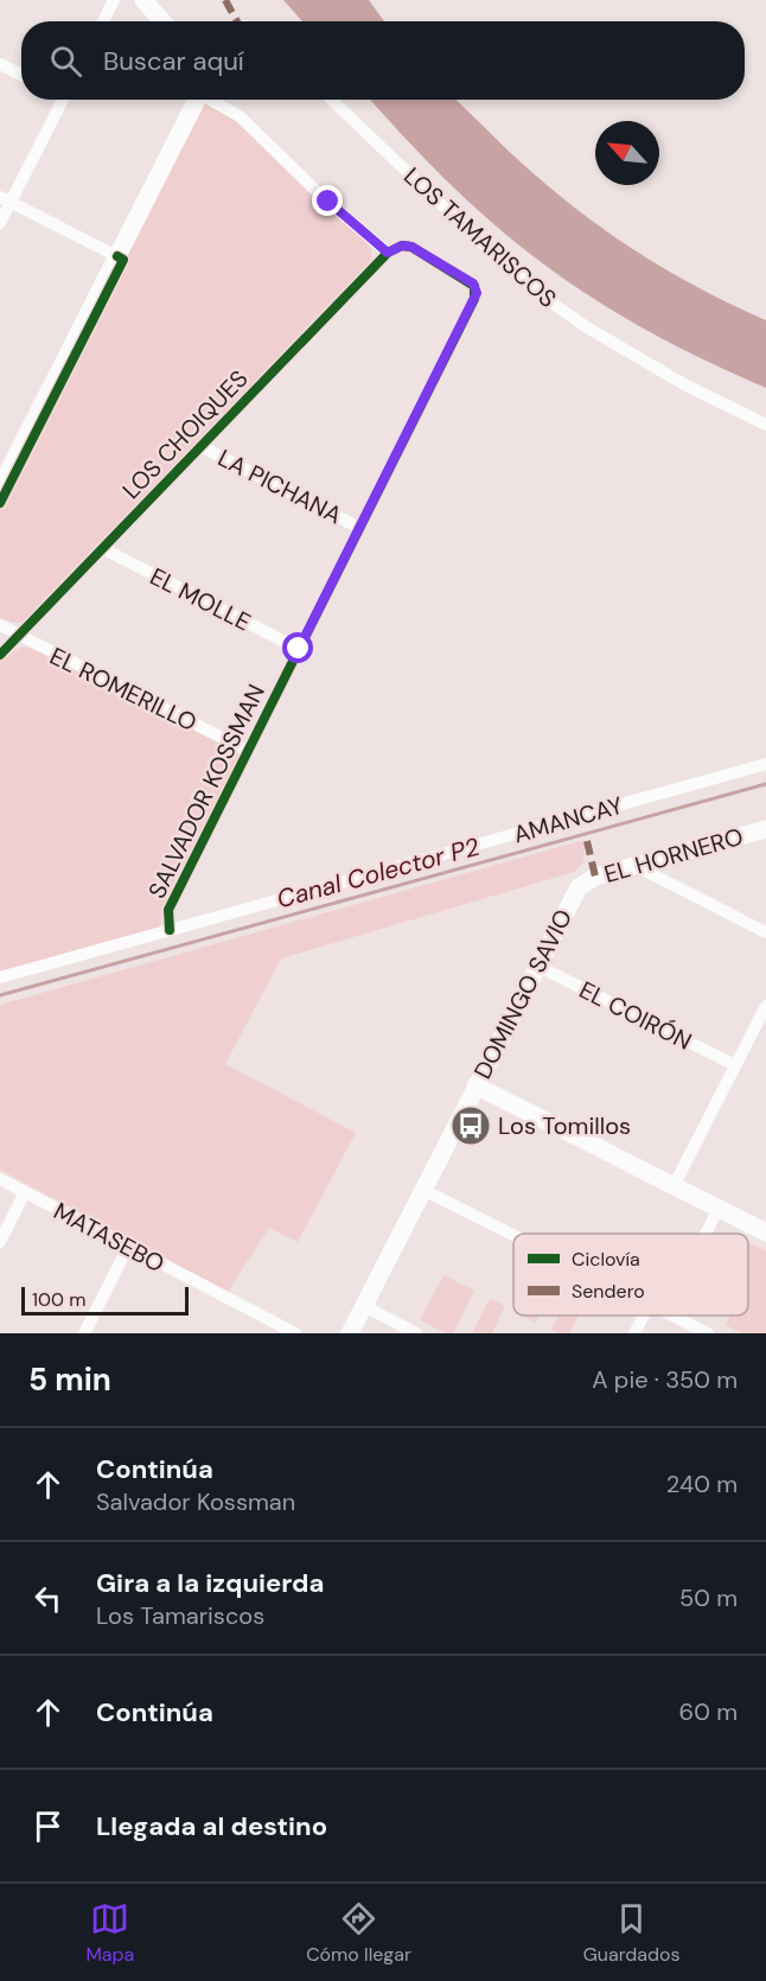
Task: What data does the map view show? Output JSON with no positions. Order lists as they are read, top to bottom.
{
  "streets": {
    "street": [
      "LOS TAMARISCOS",
      "LOS CHOIQUES",
      "LA PICHANA",
      "EL MOLLE",
      "EL ROMERILLO",
      "SALVADOR KOSSMAN",
      "AMANCAY",
      "EL HORNERO",
      "DOMINGO SAVIO",
      "EL COIRÓN",
      "MATASEBO"
    ]
  },
  "crossings": [
    ["LOS TAMARISCOS", "LOS CHOIQUES"],
    ["LOS TAMARISCOS", "SALVADOR KOSSMAN"],
    ["LOS CHOIQUES", "LA PICHANA"],
    ["LOS CHOIQUES", "EL MOLLE"],
    ["LOS CHOIQUES", "EL ROMERILLO"],
    ["LA PICHANA", "SALVADOR KOSSMAN"],
    ["EL MOLLE", "SALVADOR KOSSMAN"],
    ["EL ROMERILLO", "SALVADOR KOSSMAN"],
    ["SALVADOR KOSSMAN", "AMANCAY"],
    ["EL HORNERO", "DOMINGO SAVIO"],
    ["DOMINGO SAVIO", "EL COIRÓN"]
  ],
  "water": ["Canal Colector P2"],
  "places": {
    "bus stop": ["Los Tomillos"]
  },
  "legend": ["Ciclovía", "Sendero"],
  "scale_bar": "100 m",
  "north": "top left",
  "page": {
    "search": "Buscar aquí",
    "scale": "100 m",
    "heading": ["5 min", "A pie · 350 m"],
    "list": [
      ["Continúa", "Salvador Kossman", "240 m"],
      ["Gira a la izquierda", "Los Tamariscos", "50 m"],
      ["Continúa", "60 m"],
      "Llegada al destino"
    ],
    "nav": ["Mapa", "Cómo llegar", "Guardados"]
  }
}
